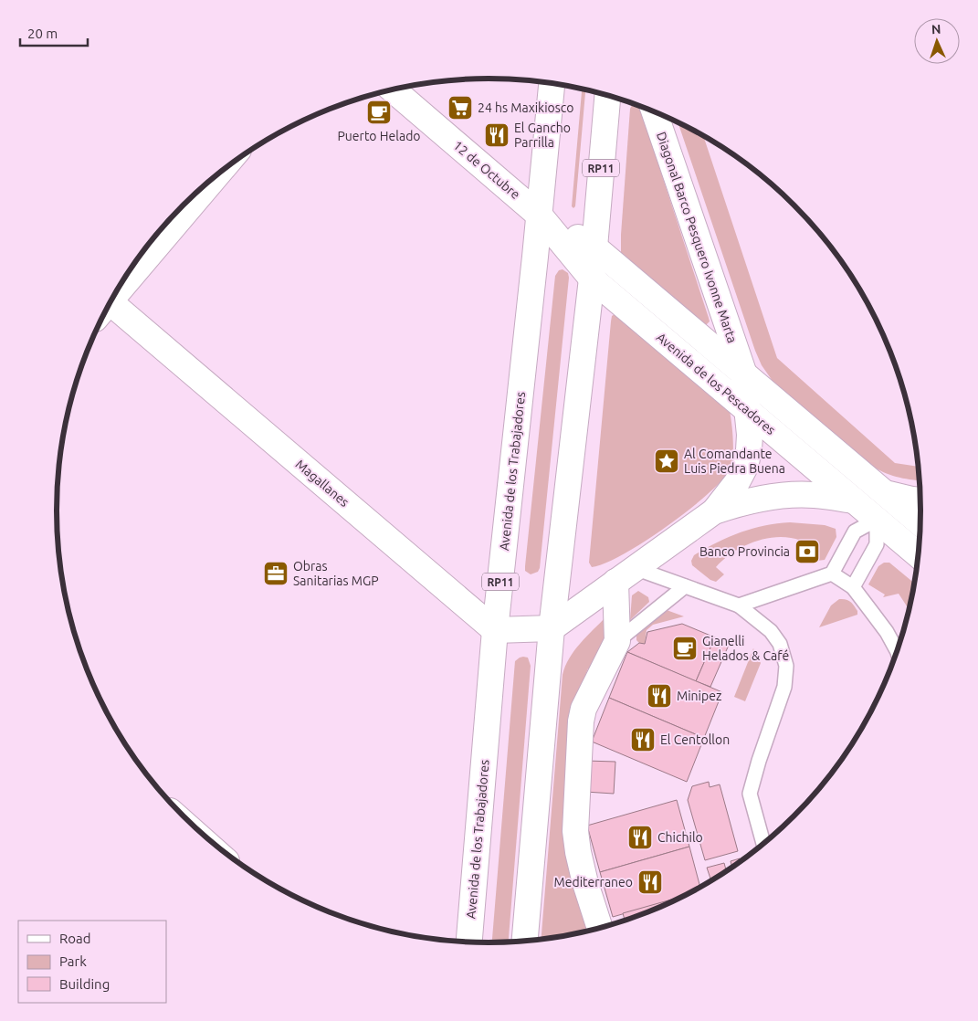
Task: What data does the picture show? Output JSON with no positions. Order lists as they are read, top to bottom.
{
  "streets": {
    "main road": [
      "RP11",
      "12 de Octubre",
      "Diagonal Barco Pesquero Ivonne Marta",
      "Avenida de los Pescadores",
      "Avenida de los Trabajadores",
      "Magallanes"
    ]
  },
  "crossings": [
    ["RP11", "12 de Octubre"],
    ["RP11", "Avenida de los Pescadores"],
    ["12 de Octubre", "Avenida de los Pescadores"],
    ["12 de Octubre", "Avenida de los Trabajadores"],
    ["Diagonal Barco Pesquero Ivonne Marta", "Avenida de los Pescadores"],
    ["Avenida de los Pescadores", "Avenida de los Trabajadores"],
    ["Avenida de los Trabajadores", "Magallanes"]
  ],
  "places": {
    "supermarket": ["24 hs Maxikiosco"],
    "cafe": ["Puerto Helado", "Gianelli Helados & Café"],
    "restaurant": [
      "El Gancho Parrilla",
      "Minipez",
      "El Centollon",
      "Chichilo",
      "Mediterraneo"
    ],
    "place": ["Al Comandante Luis Piedra Buena"],
    "bank": ["Banco Provincia"],
    "office": ["Obras Sanitarias MGP"]
  },
  "legend": ["Road", "Park", "Building"],
  "scale_bar": "20 m",
  "north": "top"
}
